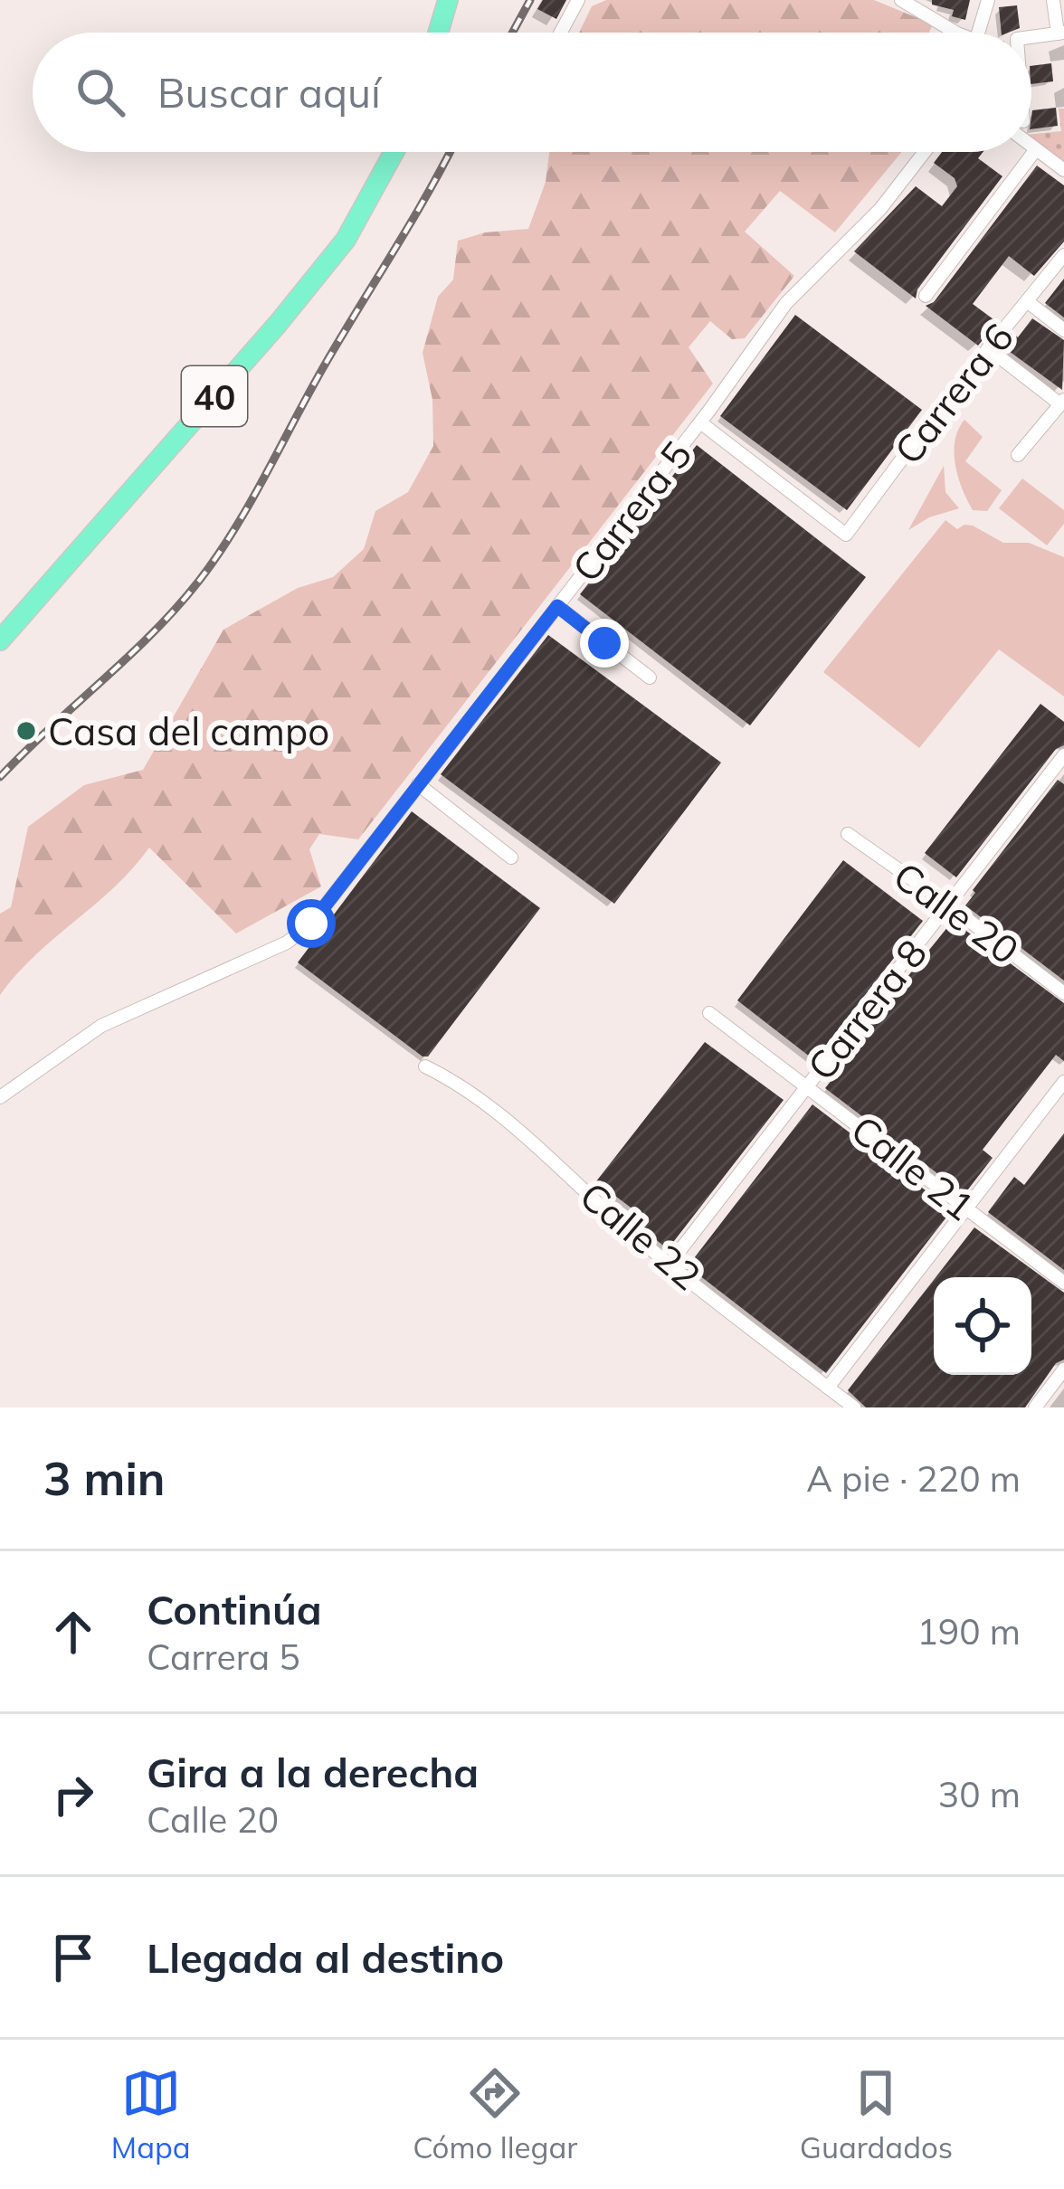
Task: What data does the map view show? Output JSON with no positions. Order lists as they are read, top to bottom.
{
  "streets": {
    "highway": ["40"],
    "street": [
      "Carrera 6",
      "Carrera 5",
      "Calle 20",
      "Carrera 8",
      "Calle 21",
      "Calle 22"
    ]
  },
  "crossings": [
    ["Carrera 6", "Carrera 5"],
    ["Calle 20", "Carrera 8"],
    ["Carrera 8", "Calle 21"],
    ["Carrera 8", "Calle 22"]
  ],
  "places": ["Casa del campo"],
  "page": {
    "search": "Buscar aquí",
    "heading": ["3 min", "A pie · 220 m"],
    "list": [
      ["Continúa", "Carrera 5", "190 m"],
      ["Gira a la derecha", "Calle 20", "30 m"],
      "Llegada al destino"
    ],
    "nav": ["Mapa", "Cómo llegar", "Guardados"]
  }
}
